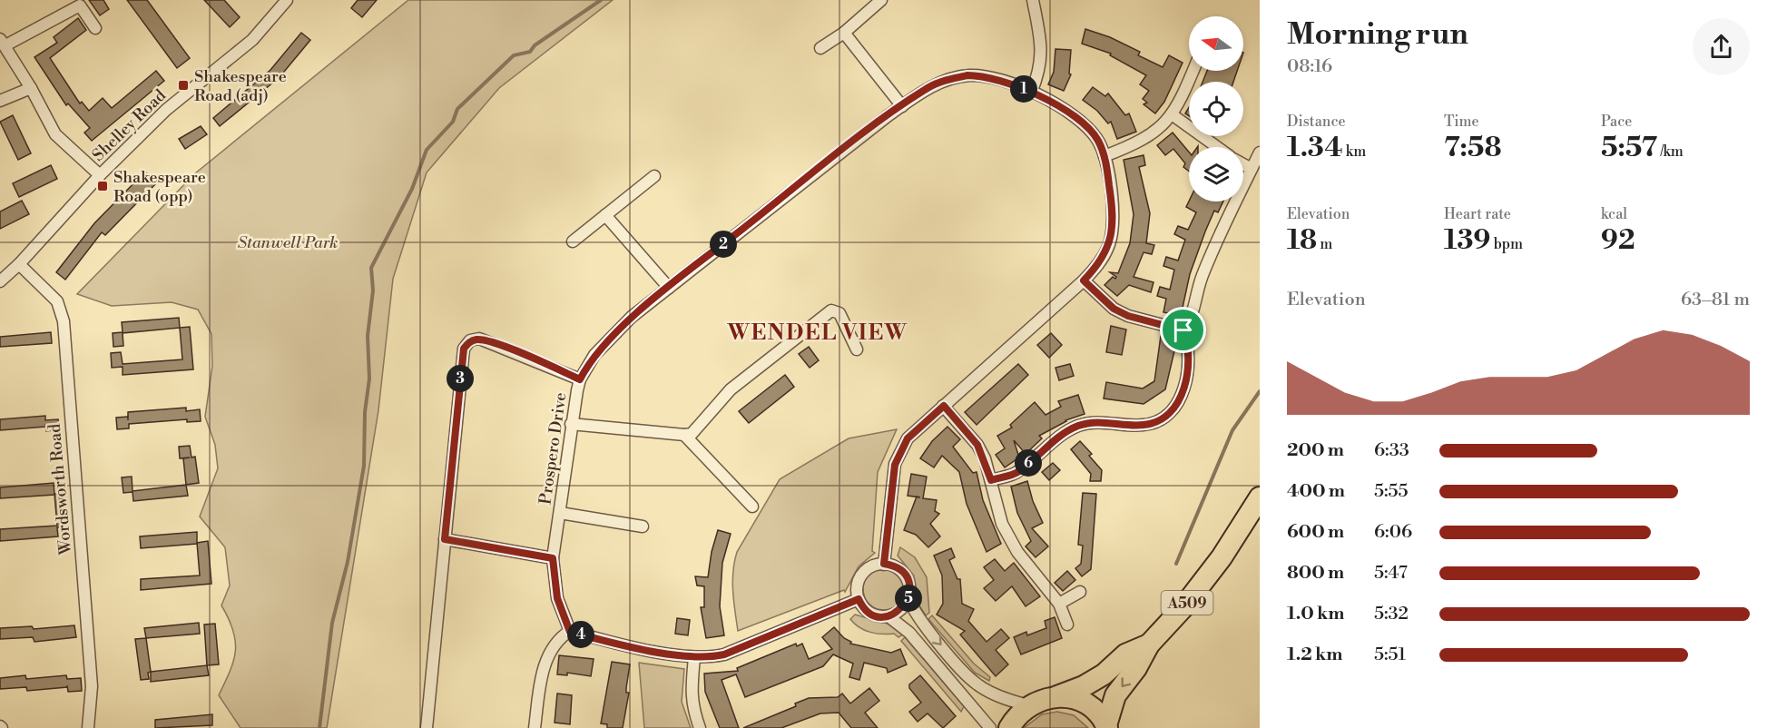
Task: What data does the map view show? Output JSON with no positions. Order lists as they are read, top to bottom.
{
  "streets": {
    "highway": ["A509"],
    "street": ["Shelley Road", "Prospero Drive", "Wordsworth Road"]
  },
  "crossings": [
    ["Shelley Road", "Wordsworth Road"]
  ],
  "districts": ["WENDEL VIEW"],
  "parks": ["Stanwell Park"],
  "places": {
    "transit": ["Shakespeare Road (adj)", "Shakespeare Road (opp)"]
  },
  "north": "left",
  "page": {
    "heading": ["Morning run", "08:16"],
    "pins": [
      "1",
      "2",
      "3",
      "6",
      "5",
      "4"
    ],
    "stats": [
      ["Distance", "1.34 km"],
      ["Time", "7:58"],
      ["Pace", "5:57 /km"],
      ["Elevation", "18 m"],
      ["Heart rate", "139 bpm"],
      ["kcal", "92"]
    ],
    "chart": ["Elevation", "63–81 m"],
    "list": [
      {
        "name": "200 m",
        "note": "6:33"
      },
      {
        "name": "400 m",
        "note": "5:55"
      },
      {
        "name": "600 m",
        "note": "6:06"
      },
      {
        "name": "800 m",
        "note": "5:47"
      },
      {
        "name": "1.0 km",
        "note": "5:32"
      },
      {
        "name": "1.2 km",
        "note": "5:51"
      }
    ]
  }
}
